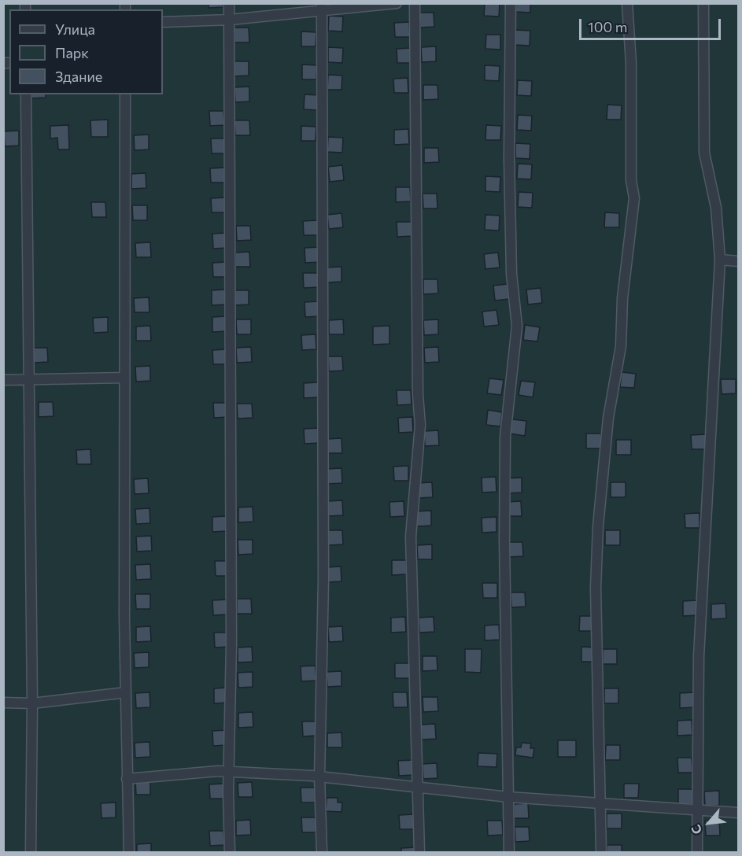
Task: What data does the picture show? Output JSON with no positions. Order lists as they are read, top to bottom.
{
  "legend": ["Улица", "Парк", "Здание"],
  "scale_bar": "100 m",
  "north": "bottom left"
}
